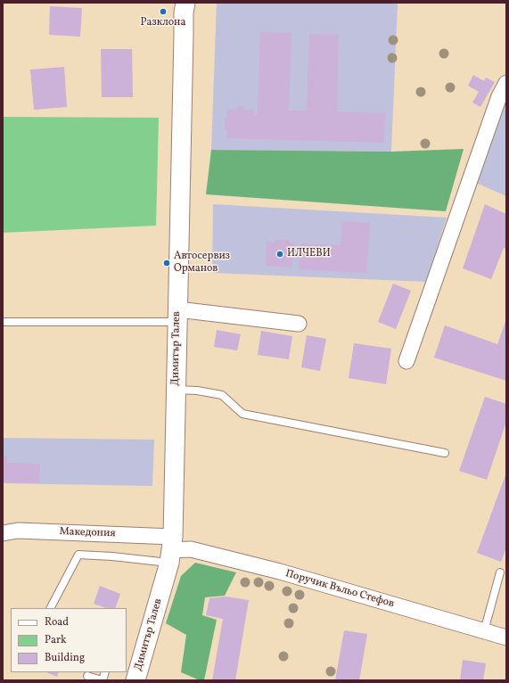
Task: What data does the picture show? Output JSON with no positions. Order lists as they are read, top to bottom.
{
  "streets": {
    "street": ["Димитър Талев", "Македония", "Поручик Въльо Стефов"]
  },
  "crossings": [
    ["Димитър Талев", "Македония"],
    ["Димитър Талев", "Поручик Въльо Стефов"],
    ["Македония", "Поручик Въльо Стефов"]
  ],
  "places": ["Разклона", "ИЛЧЕВИ", "Автосервиз Орманов"],
  "legend": ["Road", "Park", "Building"]
}
